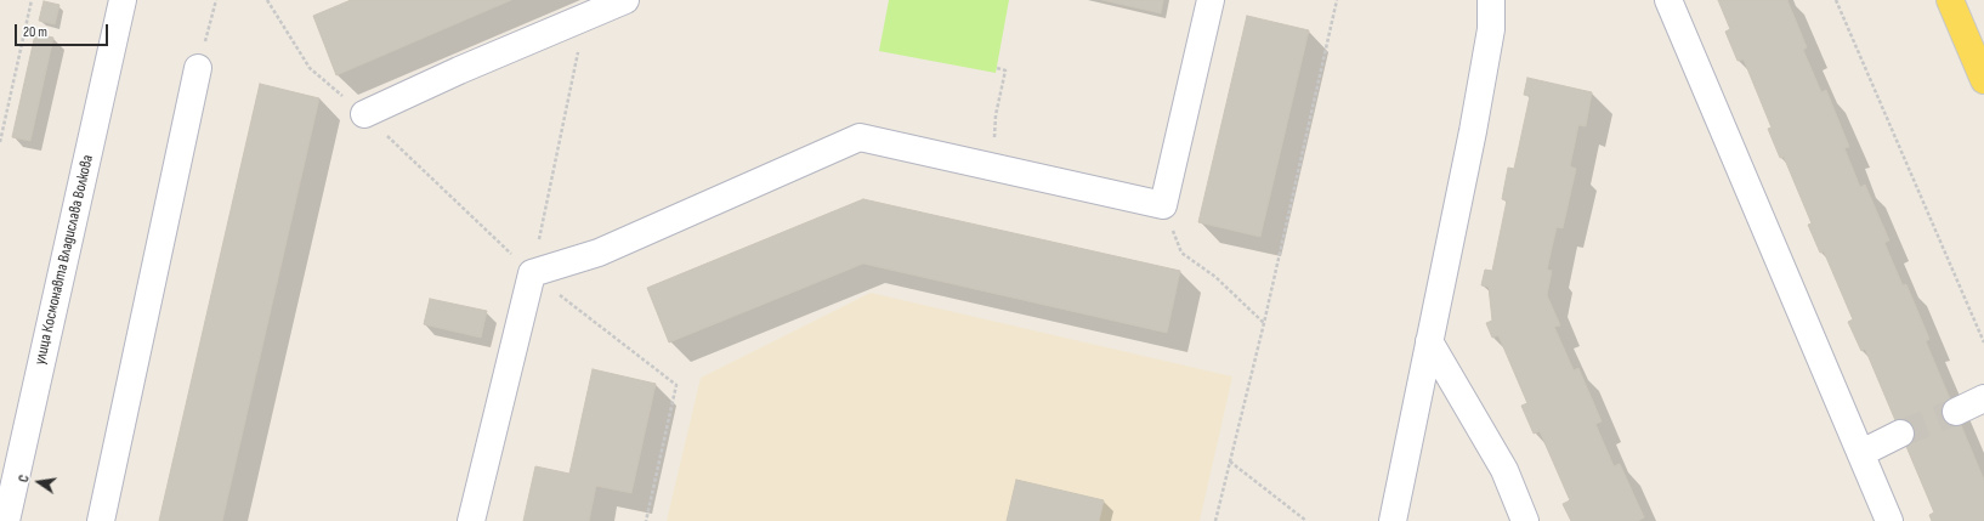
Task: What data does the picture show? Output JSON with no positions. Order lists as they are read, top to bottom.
{
  "streets": {
    "street": ["улица Космонавта Владислава Волкова"]
  },
  "scale_bar": "20 m",
  "north": "left"
}
